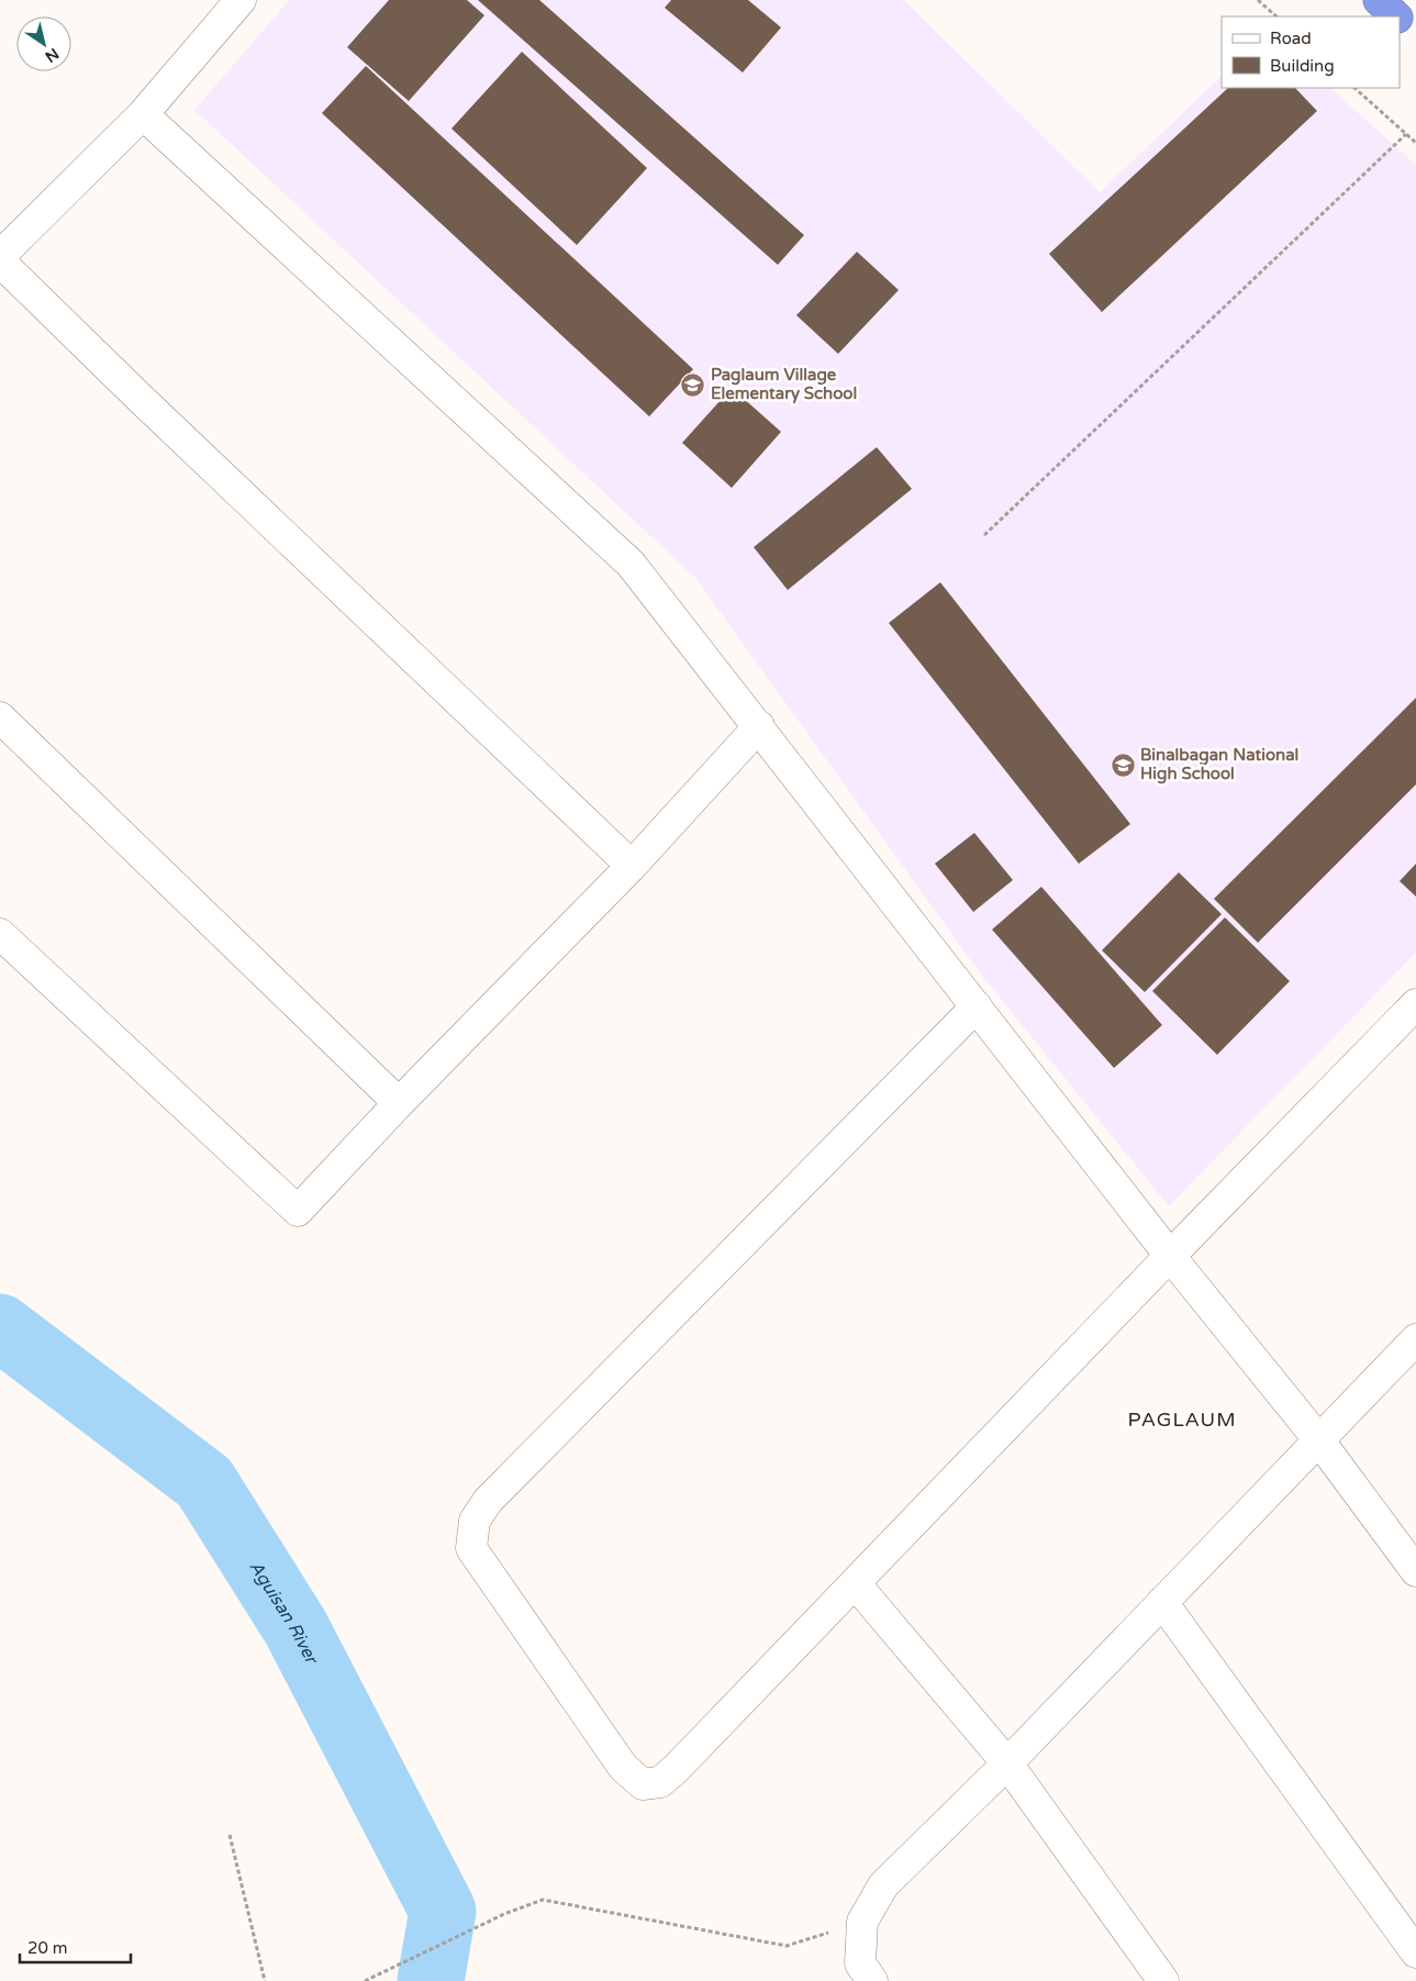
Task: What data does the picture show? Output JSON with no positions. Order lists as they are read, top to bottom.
{
  "districts": ["PAGLAUM"],
  "water": ["Aguisan River"],
  "places": {
    "school or university": ["Paglaum Village Elementary School", "Binalbagan National High School"]
  },
  "legend": ["Road", "Building"],
  "scale_bar": "20 m",
  "north": "bottom right"
}
